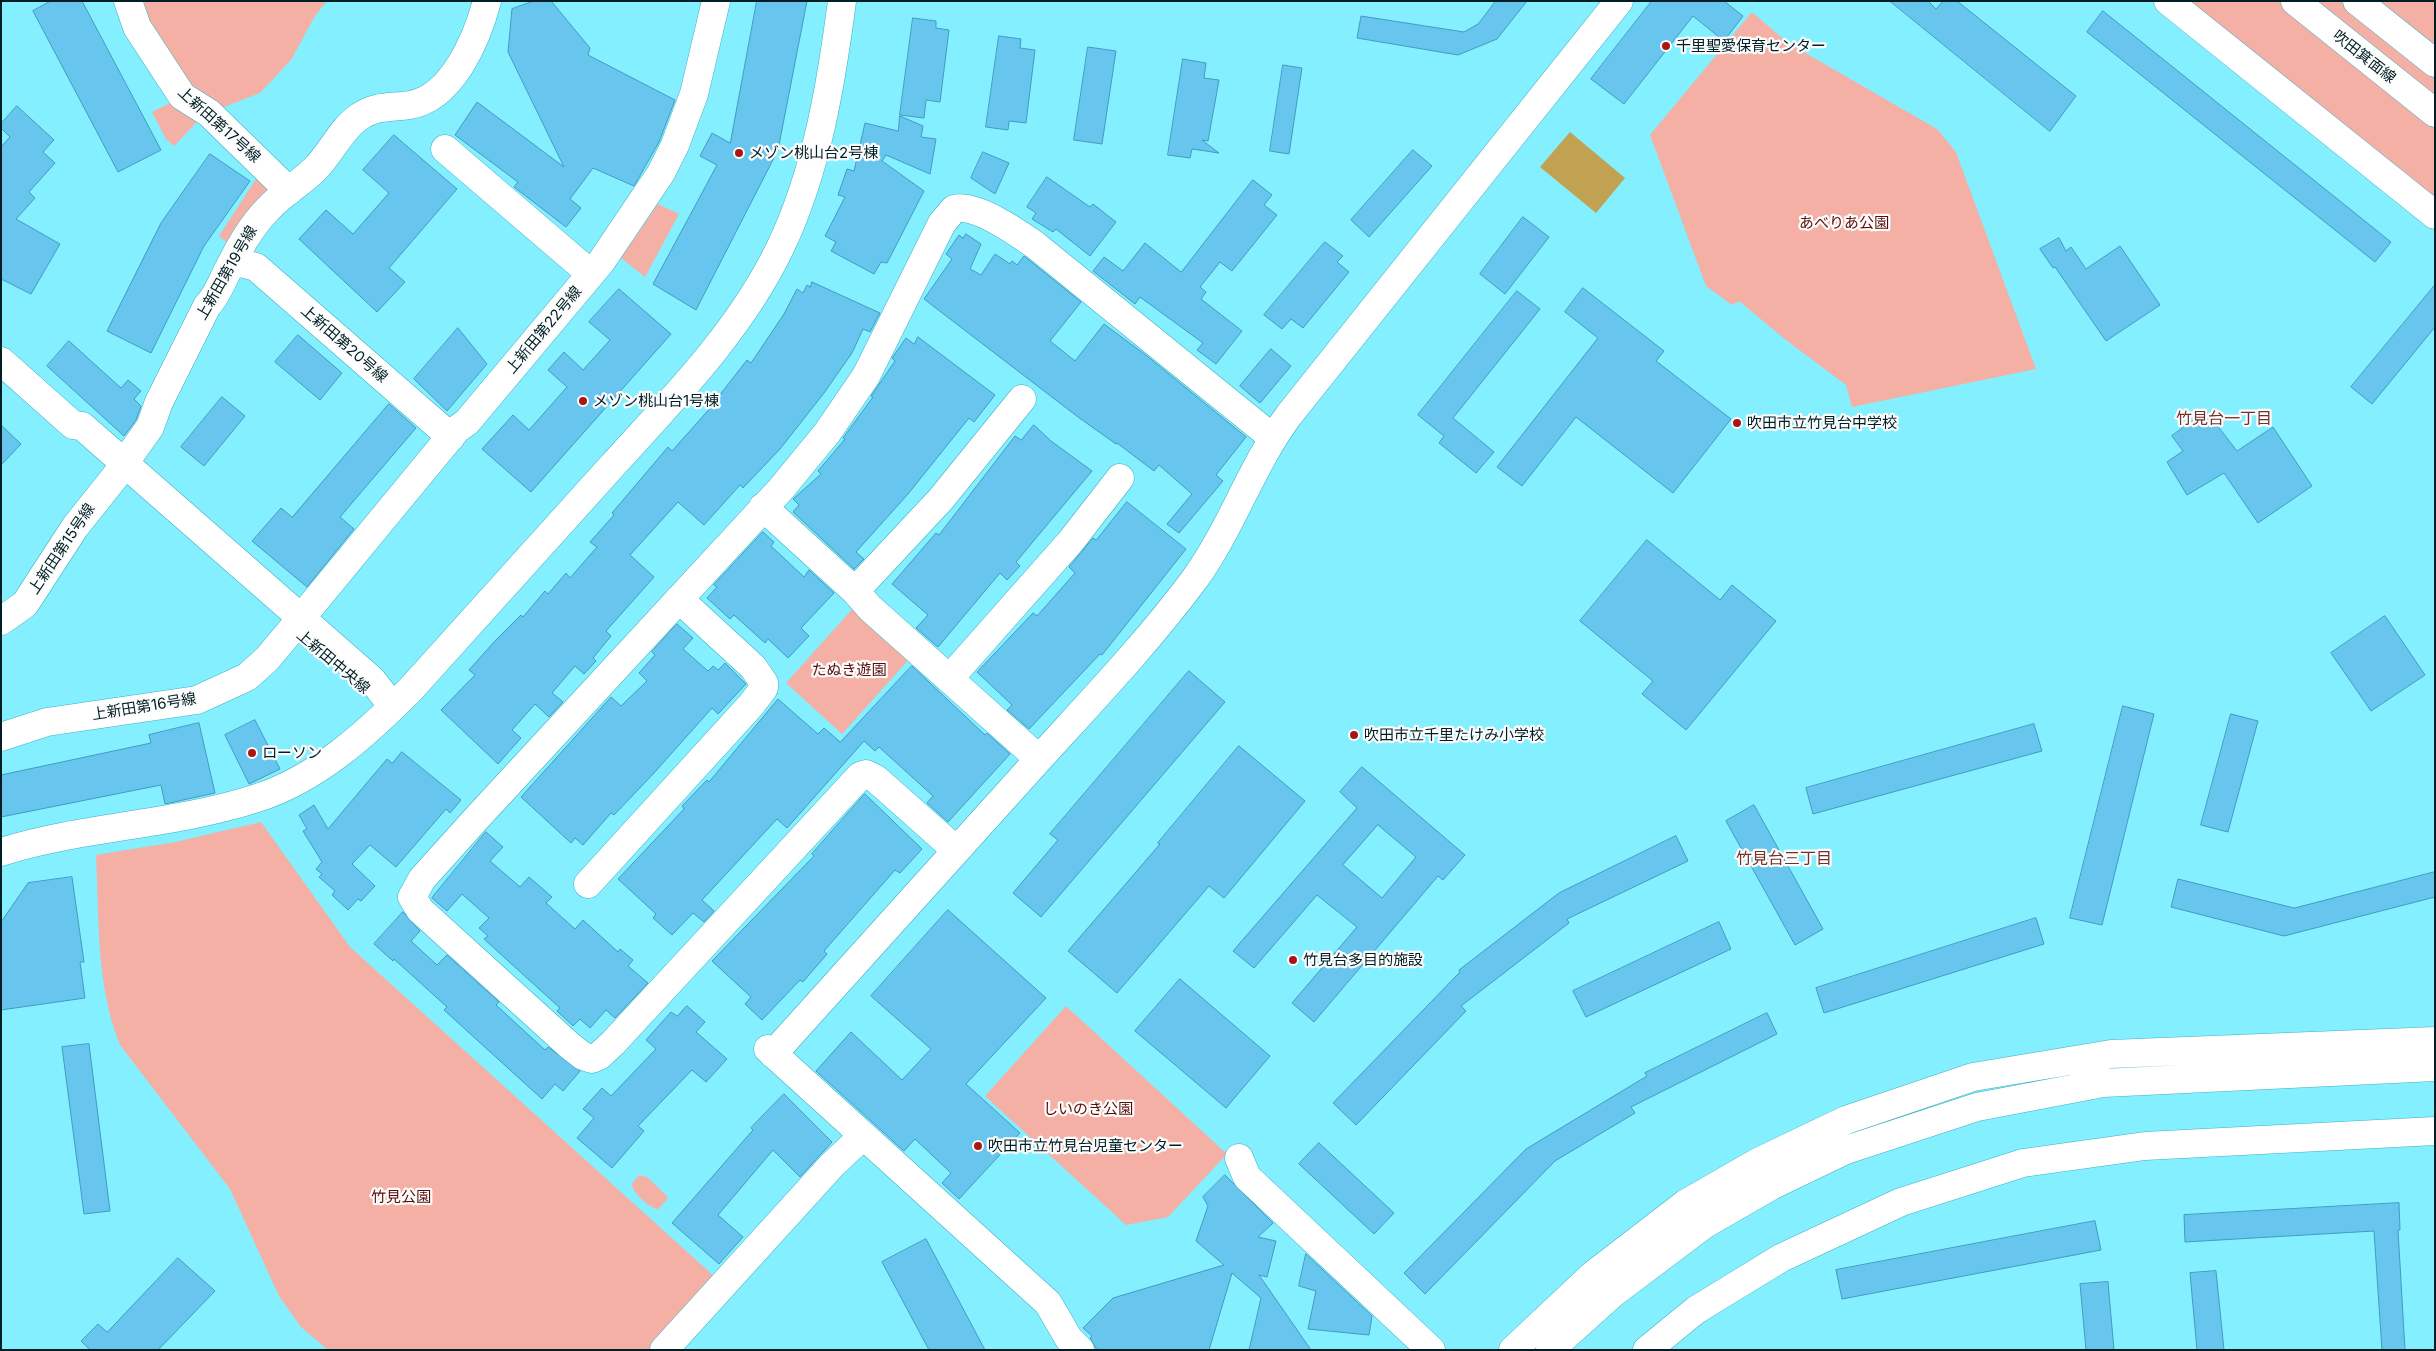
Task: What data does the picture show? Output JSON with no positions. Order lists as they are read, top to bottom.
{
  "streets": {
    "street": [
      "吹田箕面線",
      "上新田第17号線",
      "上新田第19号線",
      "上新田第22号線",
      "上新田第20号線",
      "上新田第15号線",
      "上新田中央線",
      "上新田第16号線"
    ]
  },
  "crossings": [
    ["上新田第17号線", "上新田第19号線"],
    ["上新田第19号線", "上新田第20号線"],
    ["上新田第19号線", "上新田第15号線"],
    ["上新田第19号線", "上新田中央線"],
    ["上新田第22号線", "上新田第20号線"],
    ["上新田第22号線", "上新田中央線"],
    ["上新田第22号線", "上新田第16号線"],
    ["上新田第15号線", "上新田中央線"],
    ["上新田中央線", "上新田第16号線"]
  ],
  "districts": ["竹見台一丁目", "竹見台三丁目"],
  "parks": [
    "あべりあ公園",
    "たぬき遊園",
    "しいのき公園",
    "竹見公園"
  ],
  "places": [
    "千里聖愛保育センター",
    "メゾン桃山台2号棟",
    "メゾン桃山台1号棟",
    "吹田市立竹見台中学校",
    "吹田市立千里たけみ小学校",
    "ローソン",
    "竹見台多目的施設",
    "吹田市立竹見台児童センター"
  ]
}
